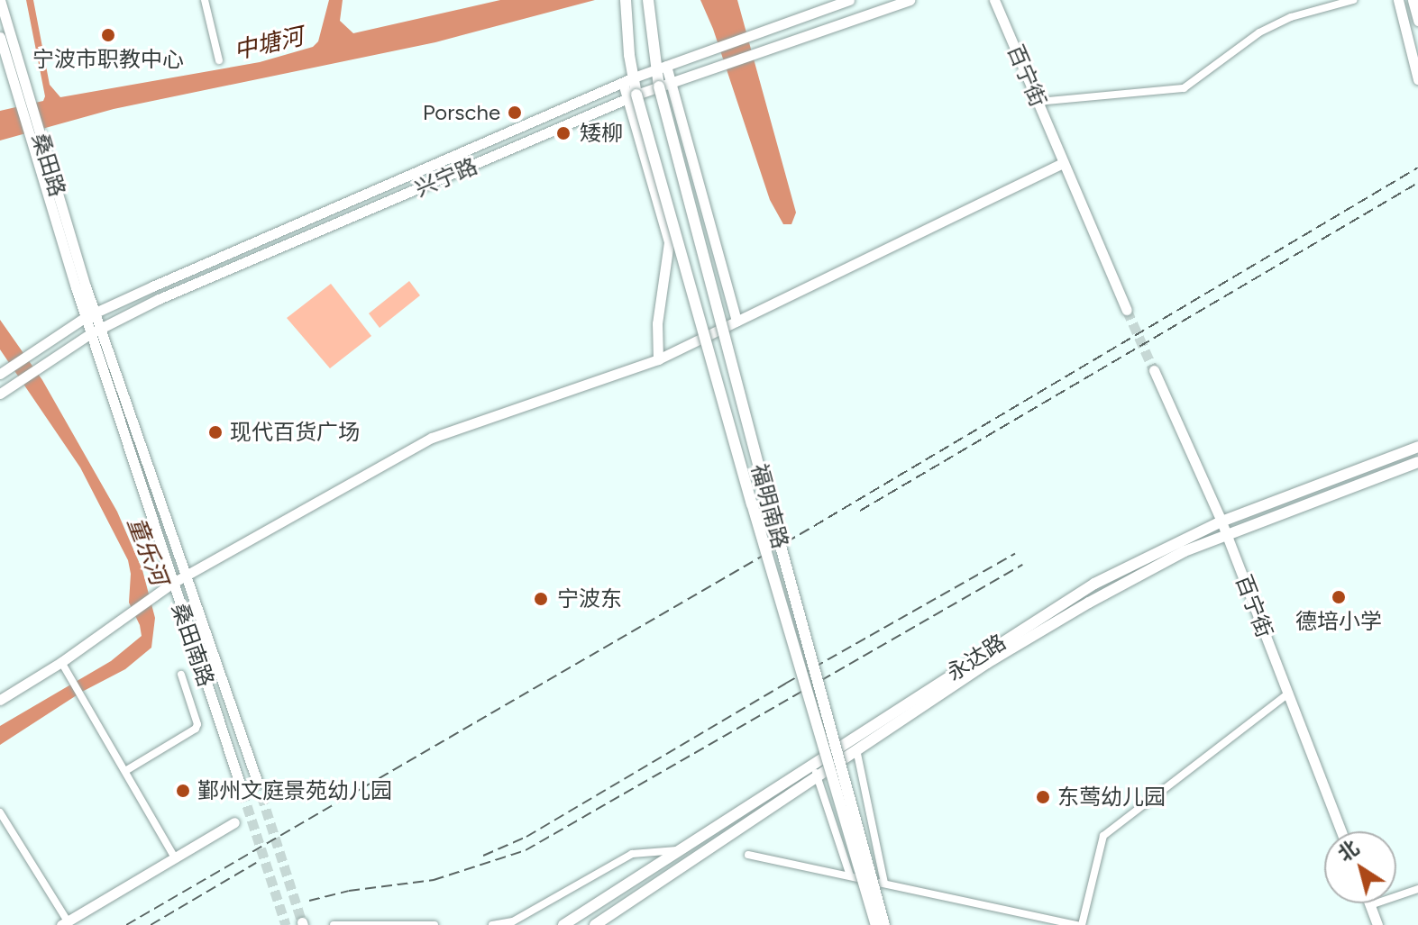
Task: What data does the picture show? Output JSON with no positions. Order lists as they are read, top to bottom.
{
  "streets": {
    "main road": [
      "百宁街",
      "桑田路",
      "兴宁路",
      "福明南路",
      "桑田南路",
      "永达路"
    ]
  },
  "crossings": [
    ["百宁街", "永达路"],
    ["桑田路", "兴宁路"],
    ["桑田路", "桑田南路"],
    ["兴宁路", "福明南路"],
    ["兴宁路", "桑田南路"]
  ],
  "water": ["中塘河", "童乐河"],
  "places": [
    "宁波市职教中心",
    "Porsche",
    "矮柳",
    "现代百货广场",
    "德培小学",
    "宁波东",
    "鄞州文庭景苑幼儿园",
    "东莺幼儿园"
  ],
  "north": "top left"
}
